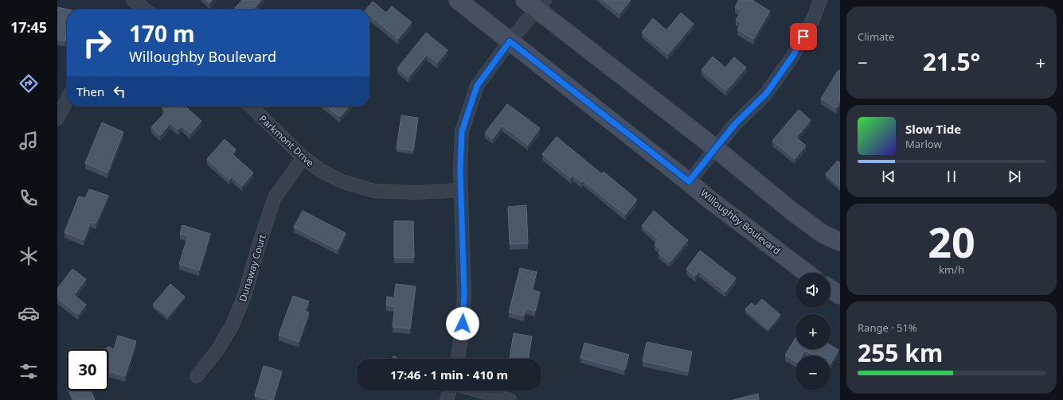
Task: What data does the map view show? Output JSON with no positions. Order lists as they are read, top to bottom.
{
  "streets": {
    "street": ["Parkmont Drive", "Willoughby Boulevard", "Dunaway Court"]
  },
  "crossings": [
    ["Parkmont Drive", "Dunaway Court"]
  ],
  "page": {
    "tabs": "17:45",
    "tile": [
      "Climate",
      ["20", "km/h"],
      ["Range · 51%", "255 km"]
    ],
    "turn": ["170 m", "Willoughby Boulevard"],
    "heat": ["−", "21.5°", "+"],
    "then": "Then",
    "song": ["Slow Tide", "Marlow"],
    "map_buttons": ["+", "−"],
    "limit": "30",
    "trip": "17:46 · 1 min · 410 m"
  }
}
